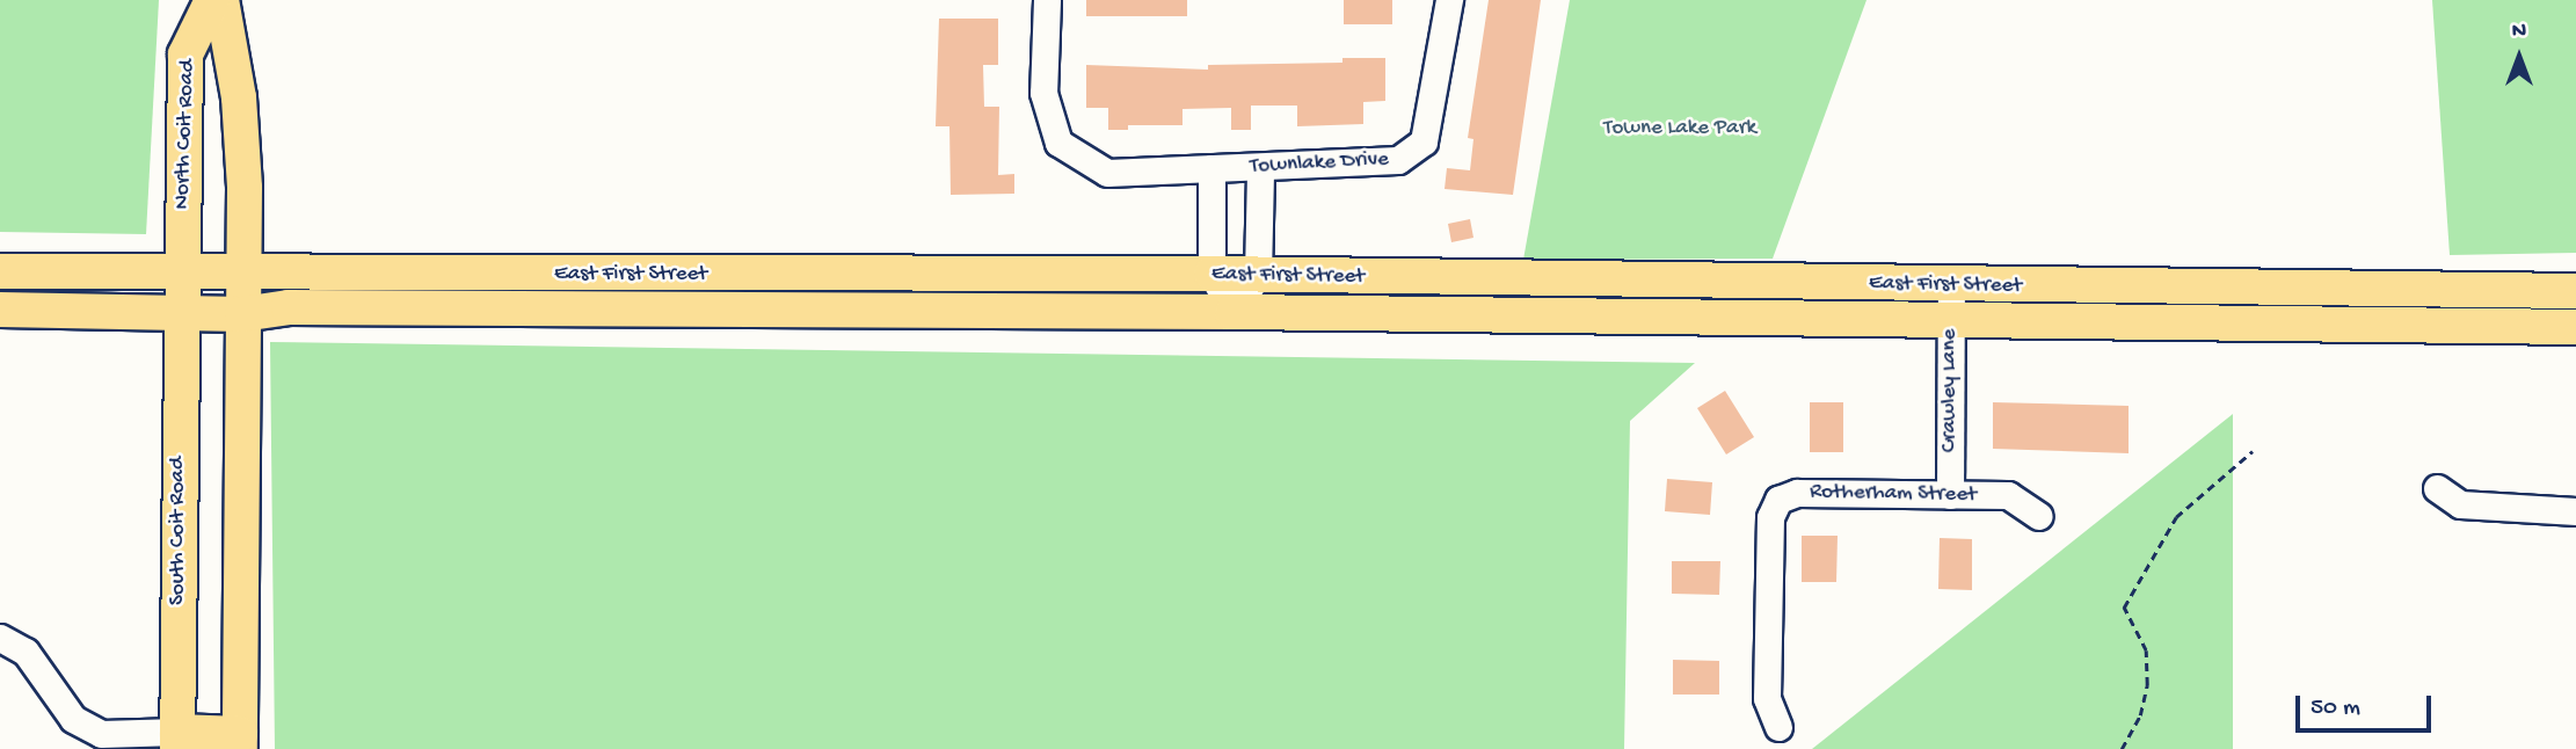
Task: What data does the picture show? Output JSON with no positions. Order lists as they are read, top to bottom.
{
  "streets": {
    "main road": ["North Coit Road", "East First Street", "South Coit Road"],
    "street": ["Townlake Drive", "Crawley Lane", "Rotherham Street"]
  },
  "crossings": [
    ["North Coit Road", "East First Street"],
    ["North Coit Road", "South Coit Road"],
    ["East First Street", "Crawley Lane"],
    ["East First Street", "South Coit Road"],
    ["Crawley Lane", "Rotherham Street"]
  ],
  "parks": ["Towne Lake Park"],
  "scale_bar": "50 m",
  "north": "top"
}
